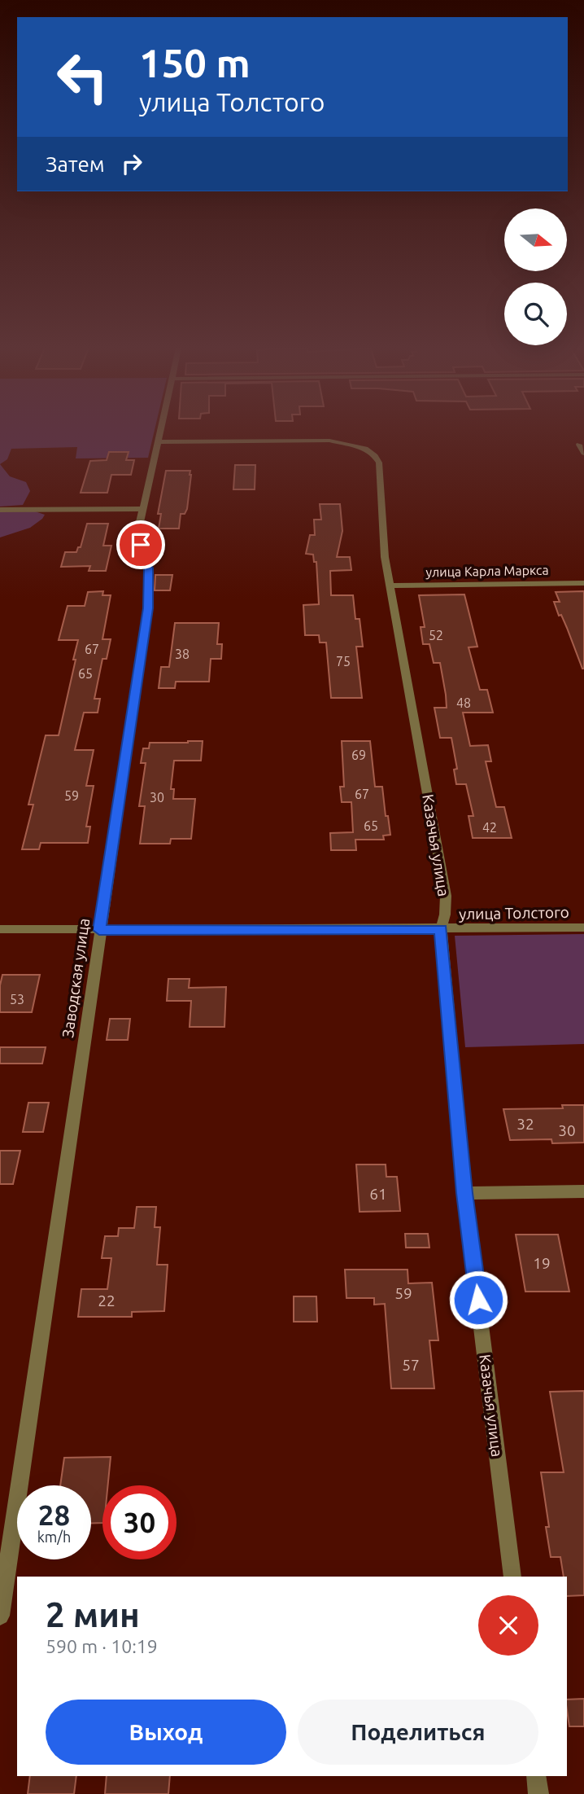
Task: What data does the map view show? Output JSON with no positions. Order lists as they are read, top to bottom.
{
  "streets": {
    "street": [
      "улица Карла Маркса",
      "Казачья улица",
      "улица Толстого",
      "Заводская улица"
    ]
  },
  "crossings": [
    ["улица Карла Маркса", "Казачья улица"],
    ["Казачья улица", "улица Толстого"],
    ["Казачья улица", "Заводская улица"],
    ["улица Толстого", "Заводская улица"]
  ],
  "house_numbers": [
    "52",
    "67",
    "38",
    "75",
    "65",
    "48",
    "69",
    "67",
    "59",
    "30",
    "65",
    "42",
    "53",
    "32",
    "30",
    "61",
    "19",
    "59",
    "22",
    "57"
  ],
  "north": "right",
  "page": {
    "turn": ["150 m", "улица Толстого"],
    "then": "Затем",
    "speed": "28 km/h",
    "limit": "30",
    "heading": ["2 мин", "590 m · 10:19"],
    "buttons": ["Выход", "Поделиться"]
  }
}
